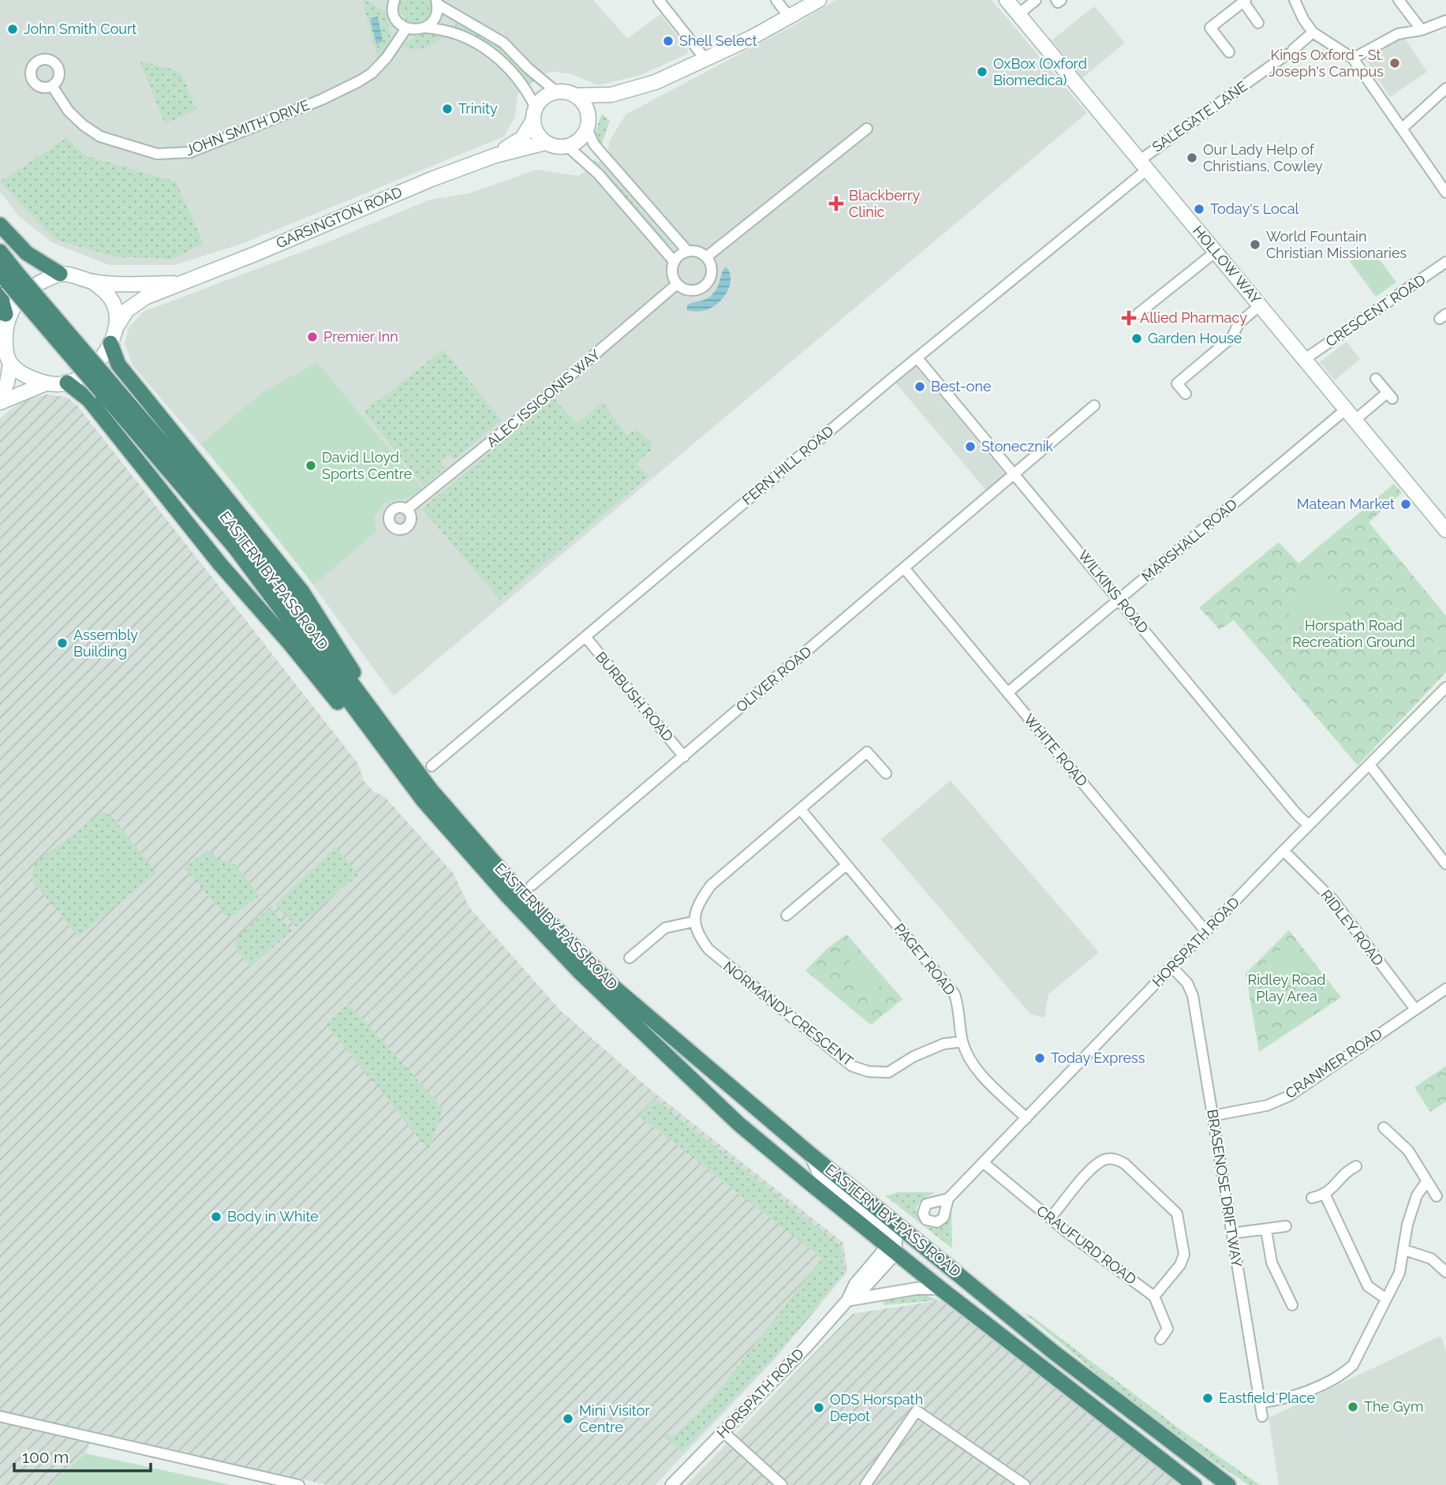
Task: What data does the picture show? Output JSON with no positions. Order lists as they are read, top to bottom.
{
  "streets": {
    "highway": ["EASTERN BY-PASS ROAD"],
    "main road": ["GARSINGTON ROAD", "HOLLOW WAY"],
    "street": [
      "SALEGATE LANE",
      "JOHN SMITH DRIVE",
      "CRESCENT ROAD",
      "ALEC ISSIGONIS WAY",
      "FERN HILL ROAD",
      "MARSHALL ROAD",
      "WILKINS ROAD",
      "OLIVER ROAD",
      "BURBUSH ROAD",
      "WHITE ROAD",
      "RIDLEY ROAD",
      "HORSPATH ROAD",
      "PAGET ROAD",
      "NORMANDY CRESCENT",
      "CRANMER ROAD",
      "BRASENOSE DRIFTWAY",
      "CRAUFURD ROAD"
    ]
  },
  "crossings": [
    ["SALEGATE LANE", "HOLLOW WAY"],
    ["SALEGATE LANE", "FERN HILL ROAD"],
    ["HOLLOW WAY", "CRESCENT ROAD"],
    ["HOLLOW WAY", "FERN HILL ROAD"],
    ["HOLLOW WAY", "MARSHALL ROAD"],
    ["FERN HILL ROAD", "WILKINS ROAD"],
    ["FERN HILL ROAD", "BURBUSH ROAD"],
    ["MARSHALL ROAD", "WILKINS ROAD"],
    ["MARSHALL ROAD", "WHITE ROAD"],
    ["EASTERN BY-PASS ROAD", "HORSPATH ROAD"],
    ["WILKINS ROAD", "OLIVER ROAD"],
    ["WILKINS ROAD", "HORSPATH ROAD"],
    ["OLIVER ROAD", "BURBUSH ROAD"],
    ["OLIVER ROAD", "WHITE ROAD"],
    ["WHITE ROAD", "HORSPATH ROAD"],
    ["RIDLEY ROAD", "HORSPATH ROAD"],
    ["RIDLEY ROAD", "CRANMER ROAD"],
    ["HORSPATH ROAD", "PAGET ROAD"],
    ["HORSPATH ROAD", "BRASENOSE DRIFTWAY"],
    ["HORSPATH ROAD", "CRAUFURD ROAD"],
    ["PAGET ROAD", "NORMANDY CRESCENT"],
    ["CRANMER ROAD", "BRASENOSE DRIFTWAY"]
  ],
  "parks": ["Horspath Road Recreation Ground", "Ridley Road Play Area"],
  "places": {
    "other": [
      "John Smith Court",
      "Shell Select",
      "Kings Oxford - St. Joseph's Campus",
      "OxBox (Oxford Biomedica)",
      "Trinity",
      "Our Lady Help of Christians, Cowley",
      "Today's Local",
      "World Fountain Christian Missionaries",
      "Premier Inn",
      "Garden House",
      "Best-one",
      "Stonecznik",
      "David Lloyd Sports Centre",
      "Matean Market",
      "Assembly Building",
      "Today Express",
      "Body in White",
      "Eastfield Place",
      "The Gym",
      "ODS Horspath Depot",
      "Mini Visitor Centre"
    ],
    "health": ["Blackberry Clinic", "Allied Pharmacy"]
  },
  "scale_bar": "100 m"
}
